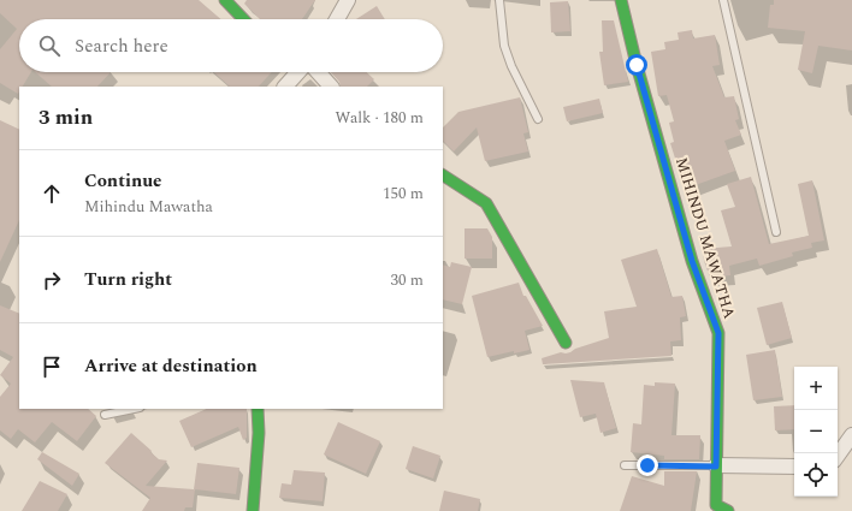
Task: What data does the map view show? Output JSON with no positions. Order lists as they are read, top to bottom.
{
  "streets": {
    "street": ["MIHINDU MAWATHA"]
  },
  "page": {
    "search": "Search here",
    "heading": ["3 min", "Walk · 180 m"],
    "list": [
      ["Continue", "Mihindu Mawatha", "150 m"],
      ["Turn right", "30 m"],
      "Arrive at destination"
    ],
    "map_buttons": ["+", "−"]
  }
}
